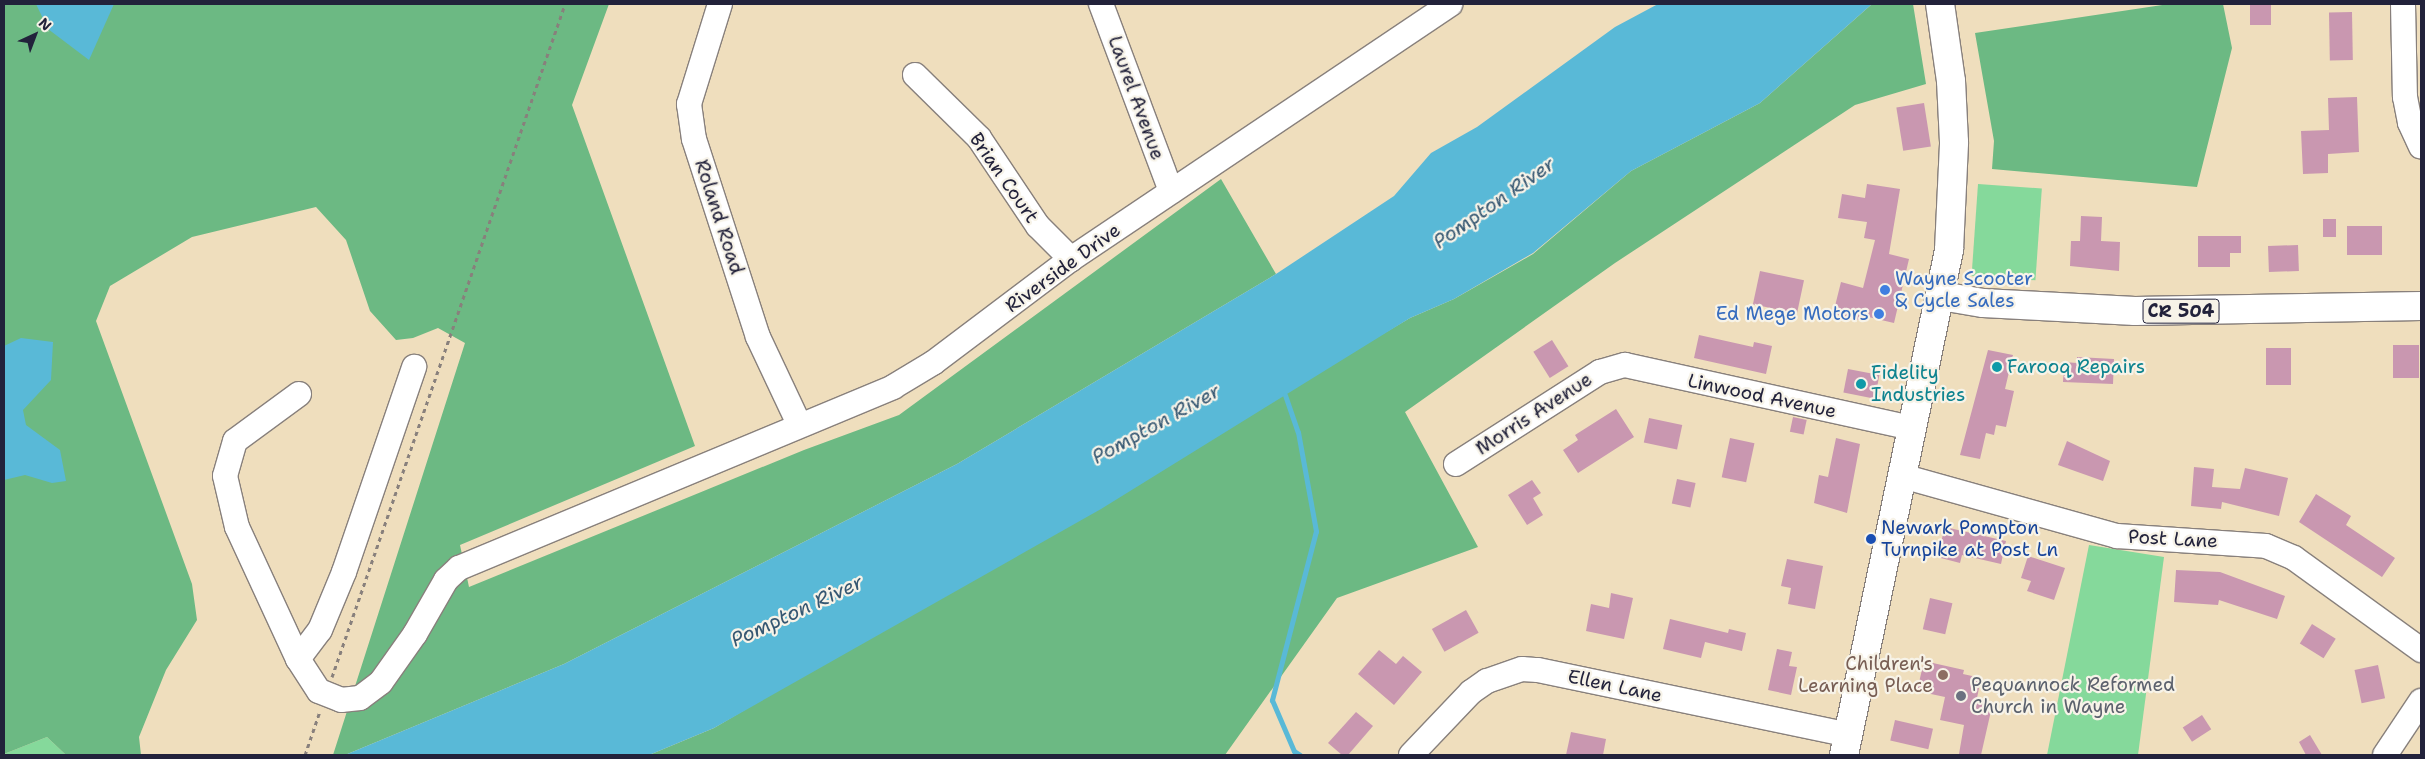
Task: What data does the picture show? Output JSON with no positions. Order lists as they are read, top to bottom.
{
  "streets": {
    "main road": ["CR 504"],
    "street": [
      "Laurel Avenue",
      "Brian Court",
      "Roland Road",
      "Riverside Drive",
      "Linwood Avenue",
      "Morris Avenue",
      "Post Lane",
      "Ellen Lane"
    ]
  },
  "crossings": [
    ["Laurel Avenue", "Riverside Drive"],
    ["Brian Court", "Riverside Drive"],
    ["Roland Road", "Riverside Drive"],
    ["Linwood Avenue", "Morris Avenue"]
  ],
  "water": ["Pompton River"],
  "places": [
    "Wayne Scooter & Cycle Sales",
    "Ed Mege Motors",
    "Farooq Repairs",
    "Fidelity Industries",
    "Newark Pompton Turnpike at Post Ln",
    "Children's Learning Place",
    "Pequannock Reformed Church in Wayne"
  ],
  "north": "top right"
}
